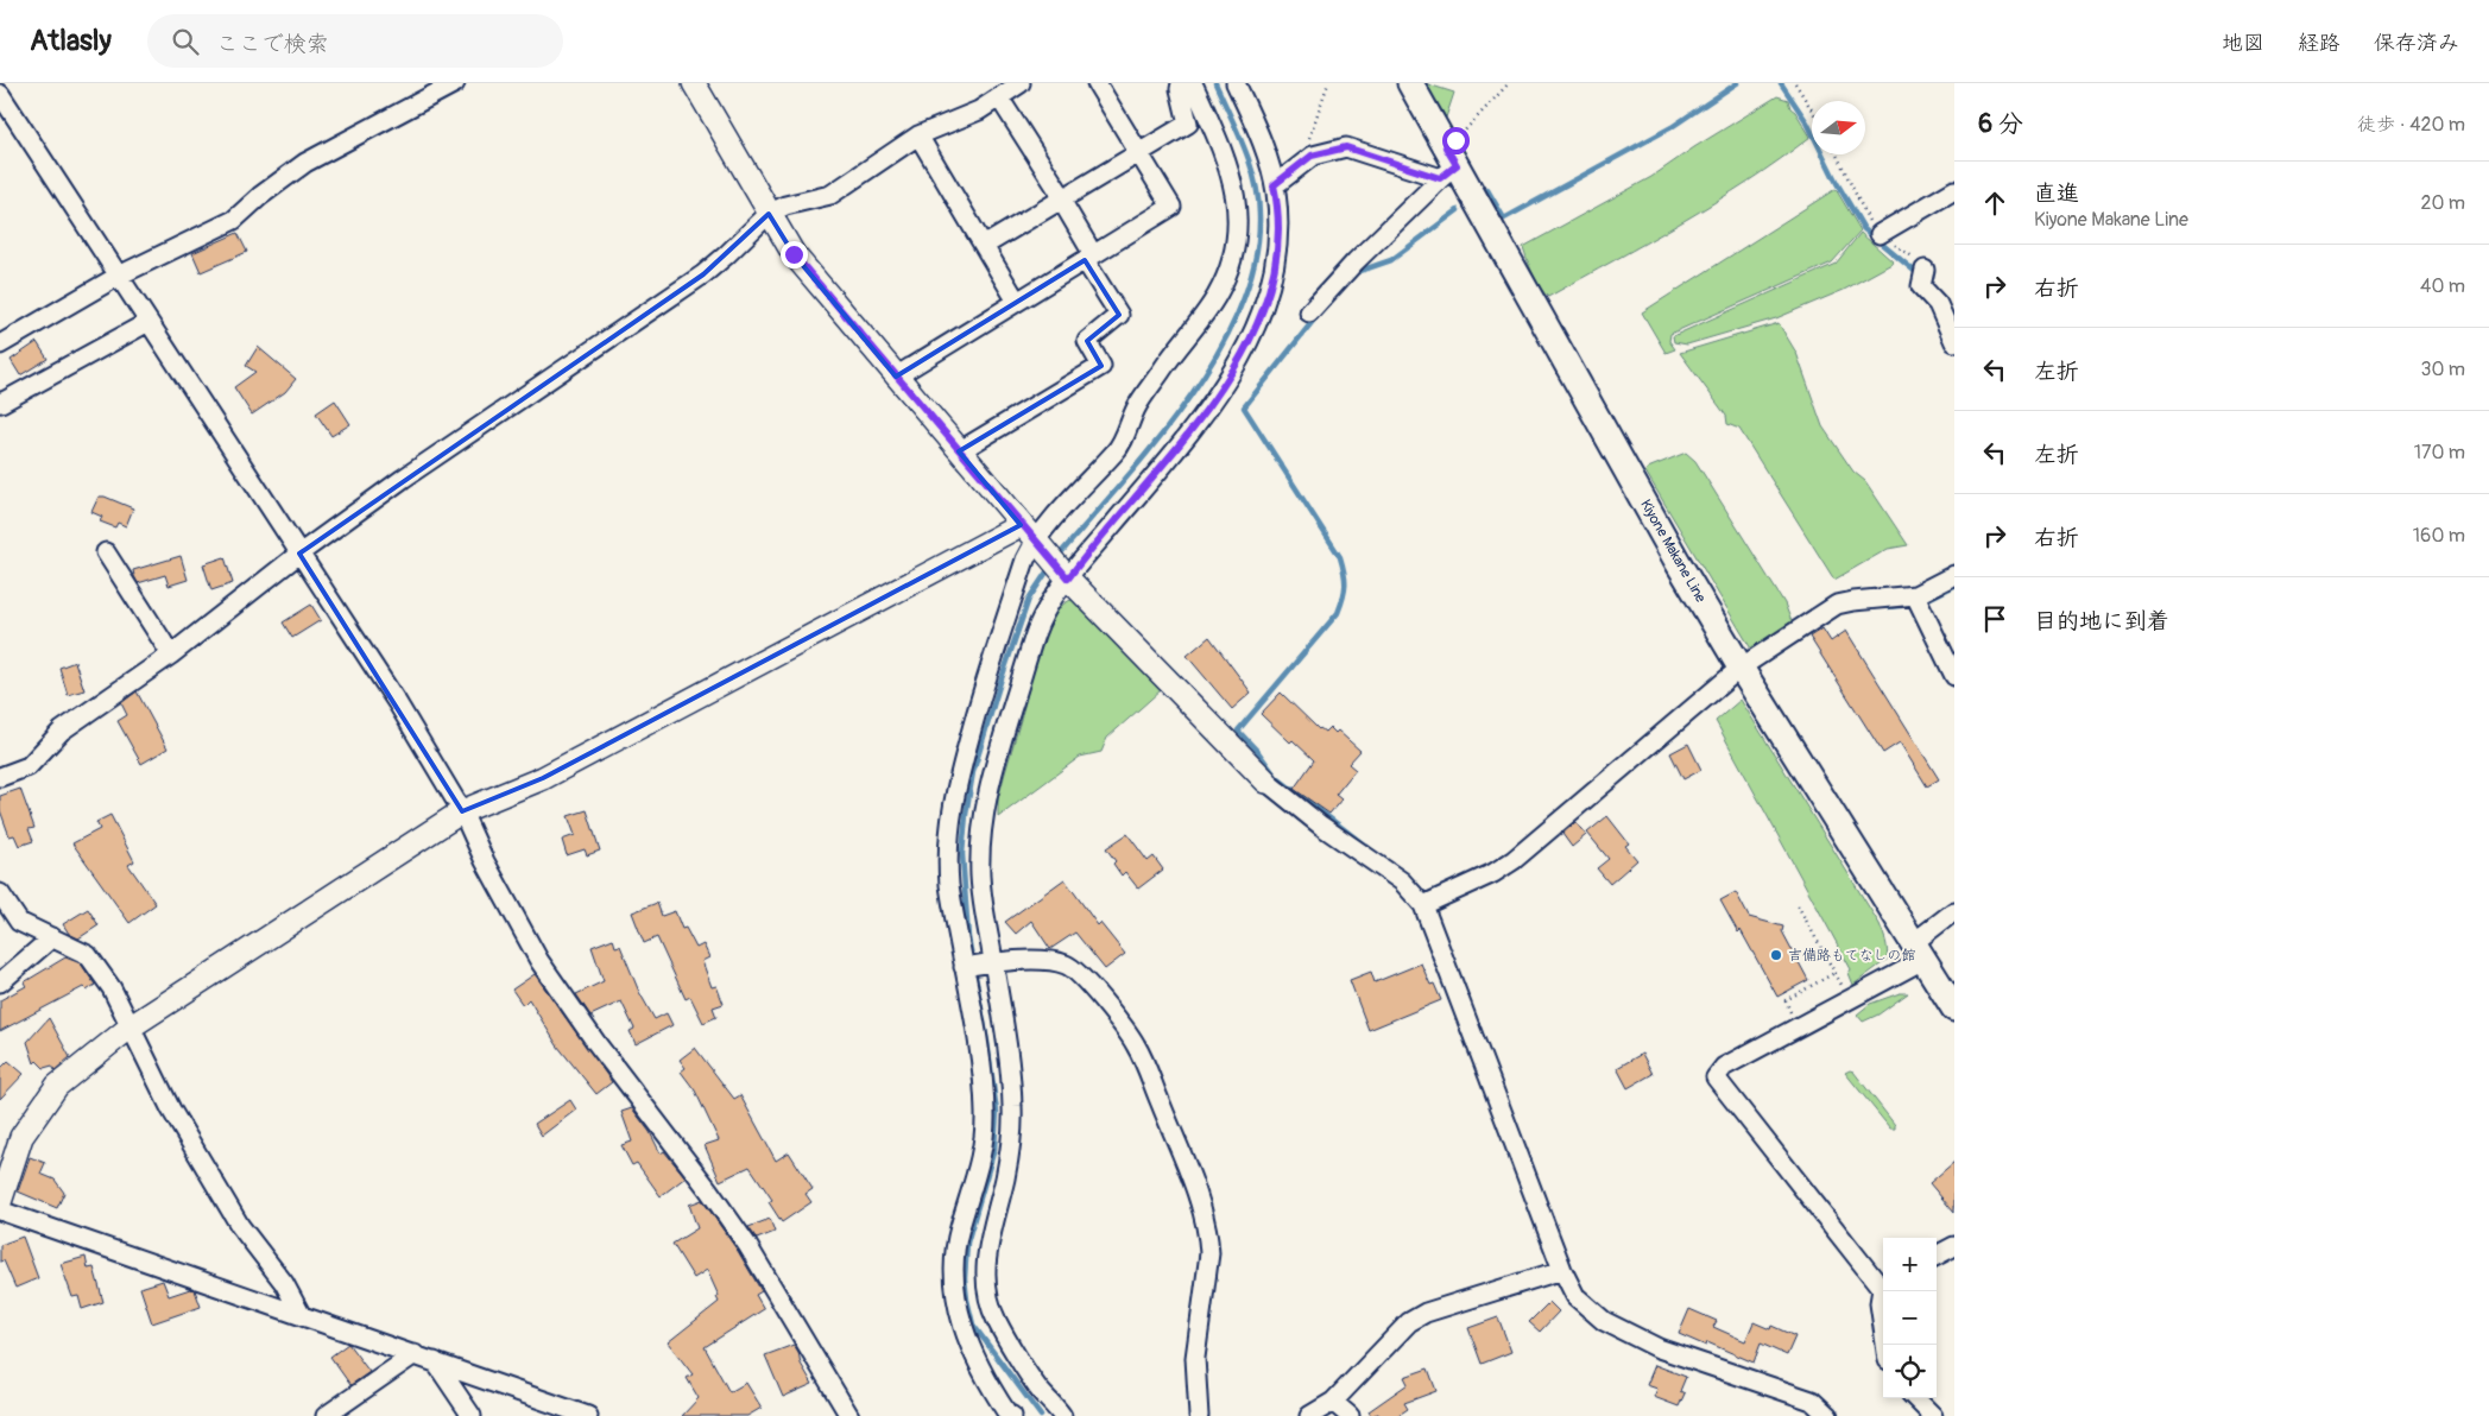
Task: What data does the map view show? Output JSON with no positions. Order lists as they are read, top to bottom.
{
  "streets": {
    "main road": ["Kiyone Makane Line"]
  },
  "places": ["吉備路もてなしの館"],
  "north": "right",
  "page": {
    "header": "Atlasly",
    "search": "ここで検索",
    "nav": ["地図", "経路", "保存済み"],
    "heading": ["6 分", "徒歩 · 420 m"],
    "list": [
      ["直進", "Kiyone Makane Line", "20 m"],
      ["右折", "40 m"],
      ["左折", "30 m"],
      ["左折", "170 m"],
      ["右折", "160 m"],
      "目的地に到着"
    ],
    "map_buttons": ["+", "−"]
  }
}
